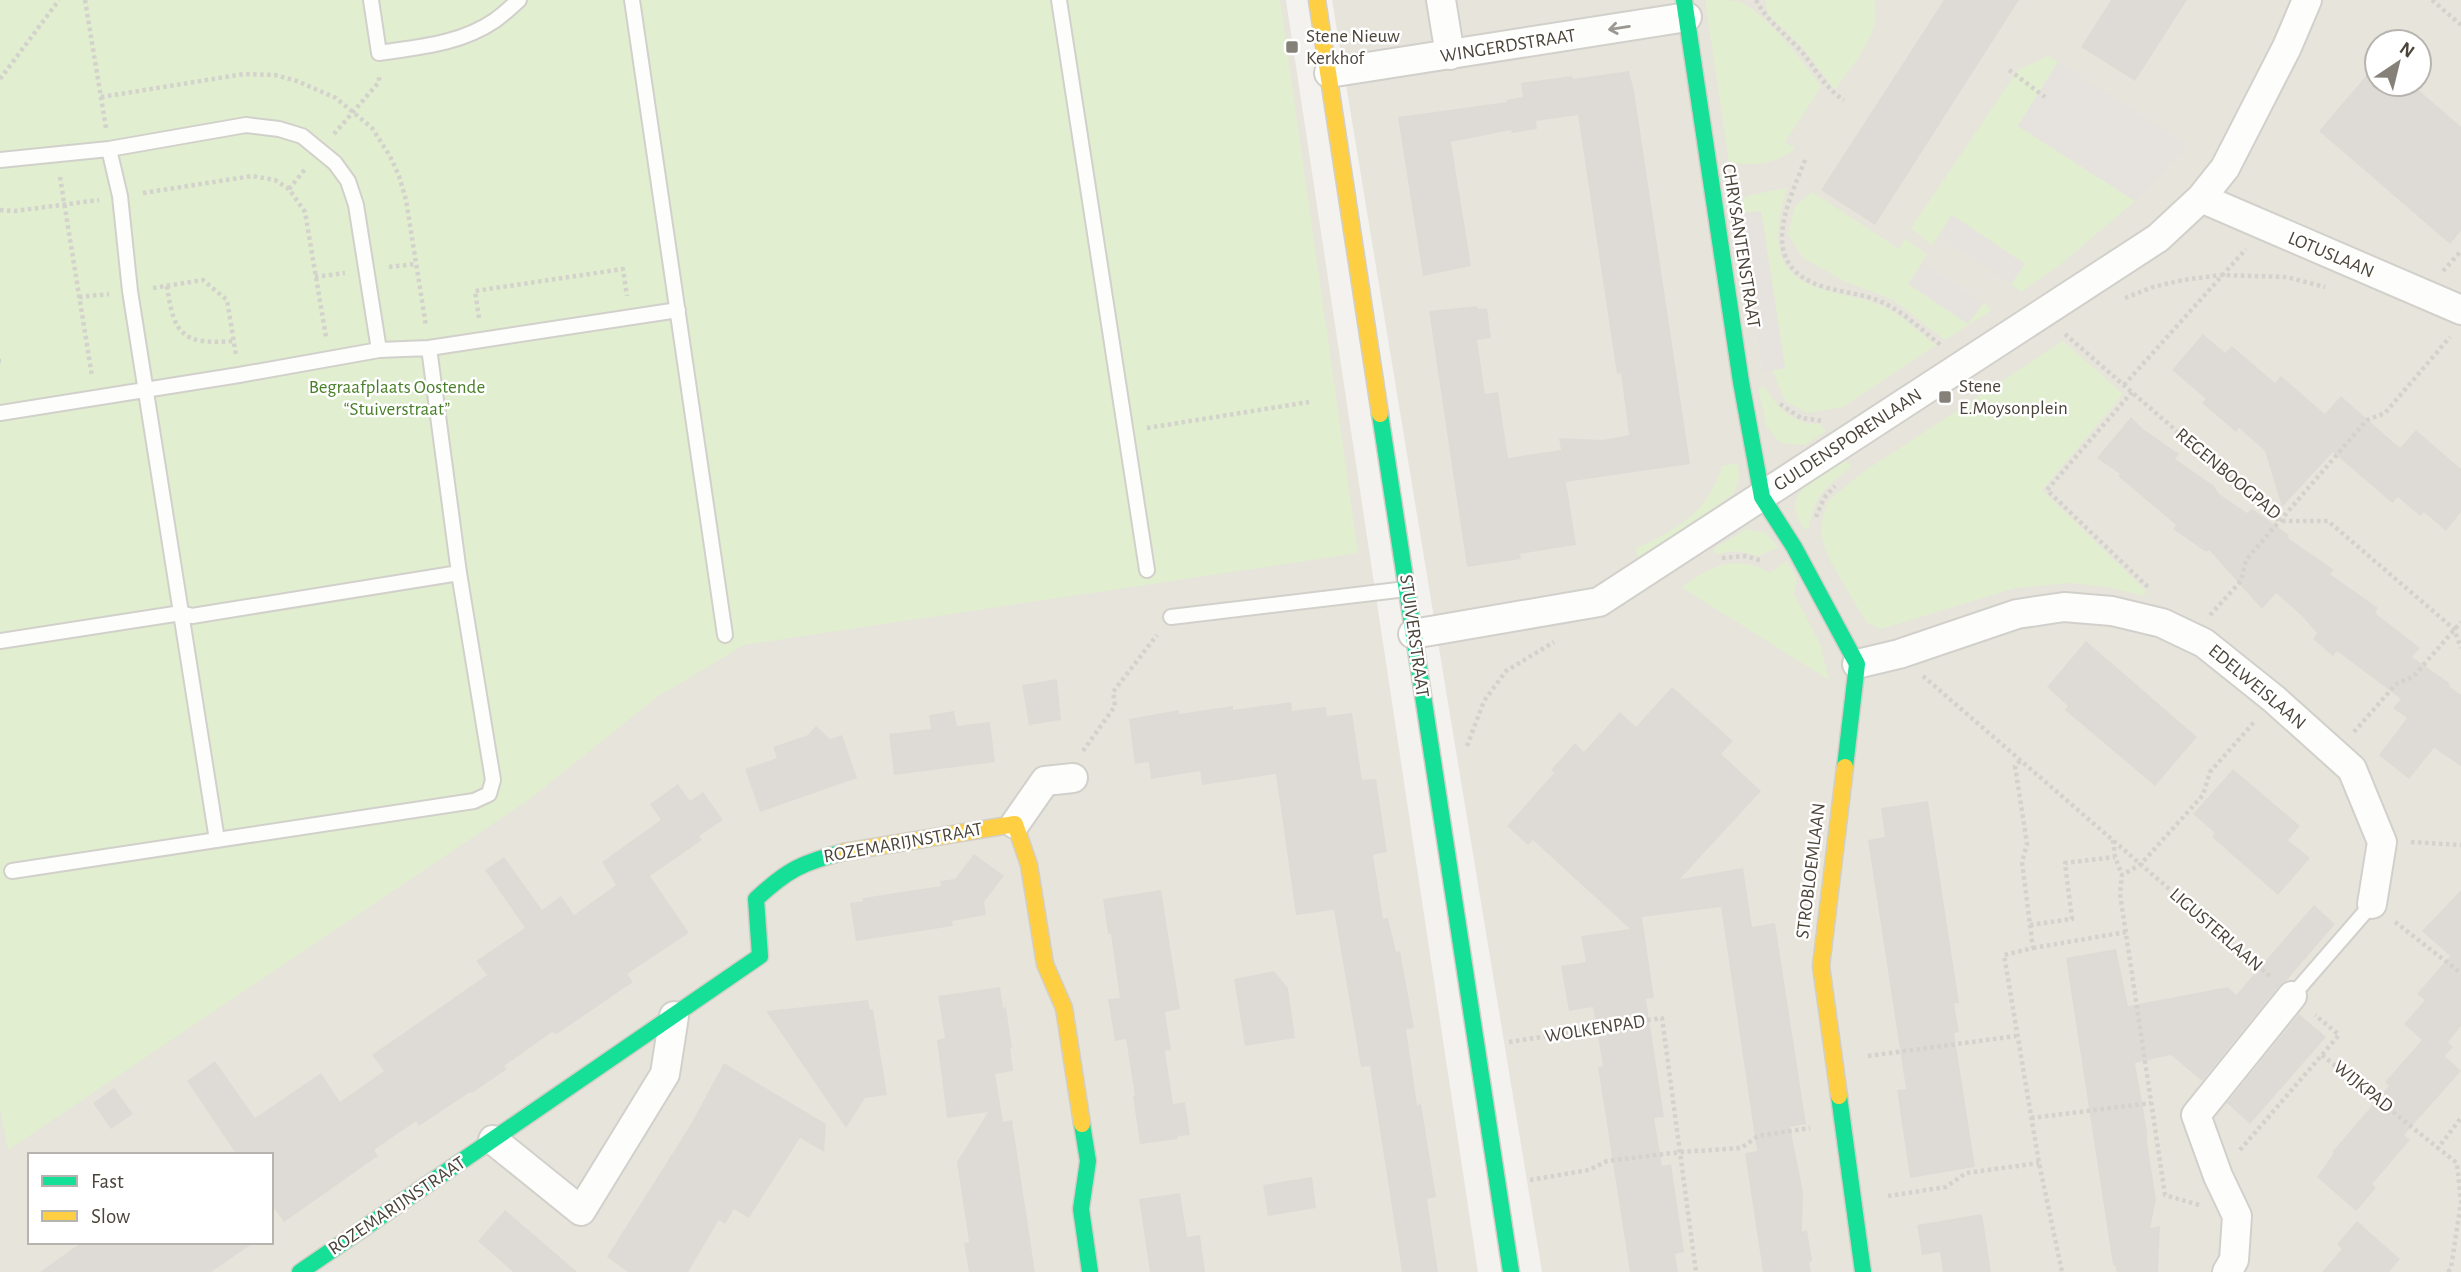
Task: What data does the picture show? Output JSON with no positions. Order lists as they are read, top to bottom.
{
  "streets": {
    "street": [
      "WINGERDSTRAAT",
      "CHRYSANTENSTRAAT",
      "LOTUSLAAN",
      "GULDENSPORENLAAN",
      "STUIVERSTRAAT",
      "EDELWEISLAAN",
      "ROZEMARIJNSTRAAT",
      "STROBLOEMLAAN"
    ],
    "path": [
      "REGENBOOGPAD",
      "LIGUSTERLAAN",
      "WOLKENPAD",
      "WIJKPAD"
    ]
  },
  "crossings": [
    ["WINGERDSTRAAT", "CHRYSANTENSTRAAT"],
    ["WINGERDSTRAAT", "STUIVERSTRAAT"],
    ["CHRYSANTENSTRAAT", "GULDENSPORENLAAN"],
    ["LOTUSLAAN", "GULDENSPORENLAAN"],
    ["GULDENSPORENLAAN", "STUIVERSTRAAT"],
    ["STUIVERSTRAAT", "WOLKENPAD"],
    ["EDELWEISLAAN", "STROBLOEMLAAN"],
    ["EDELWEISLAAN", "LIGUSTERLAAN"],
    ["LIGUSTERLAAN", "WIJKPAD"]
  ],
  "one_way": ["WINGERDSTRAAT"],
  "parks": ["Begraafplaats Oostende “Stuiverstraat”"],
  "places": {
    "transit": ["Stene Nieuw Kerkhof", "Stene E.Moysonplein"]
  },
  "legend": ["Fast", "Slow"],
  "north": "top right"
}
